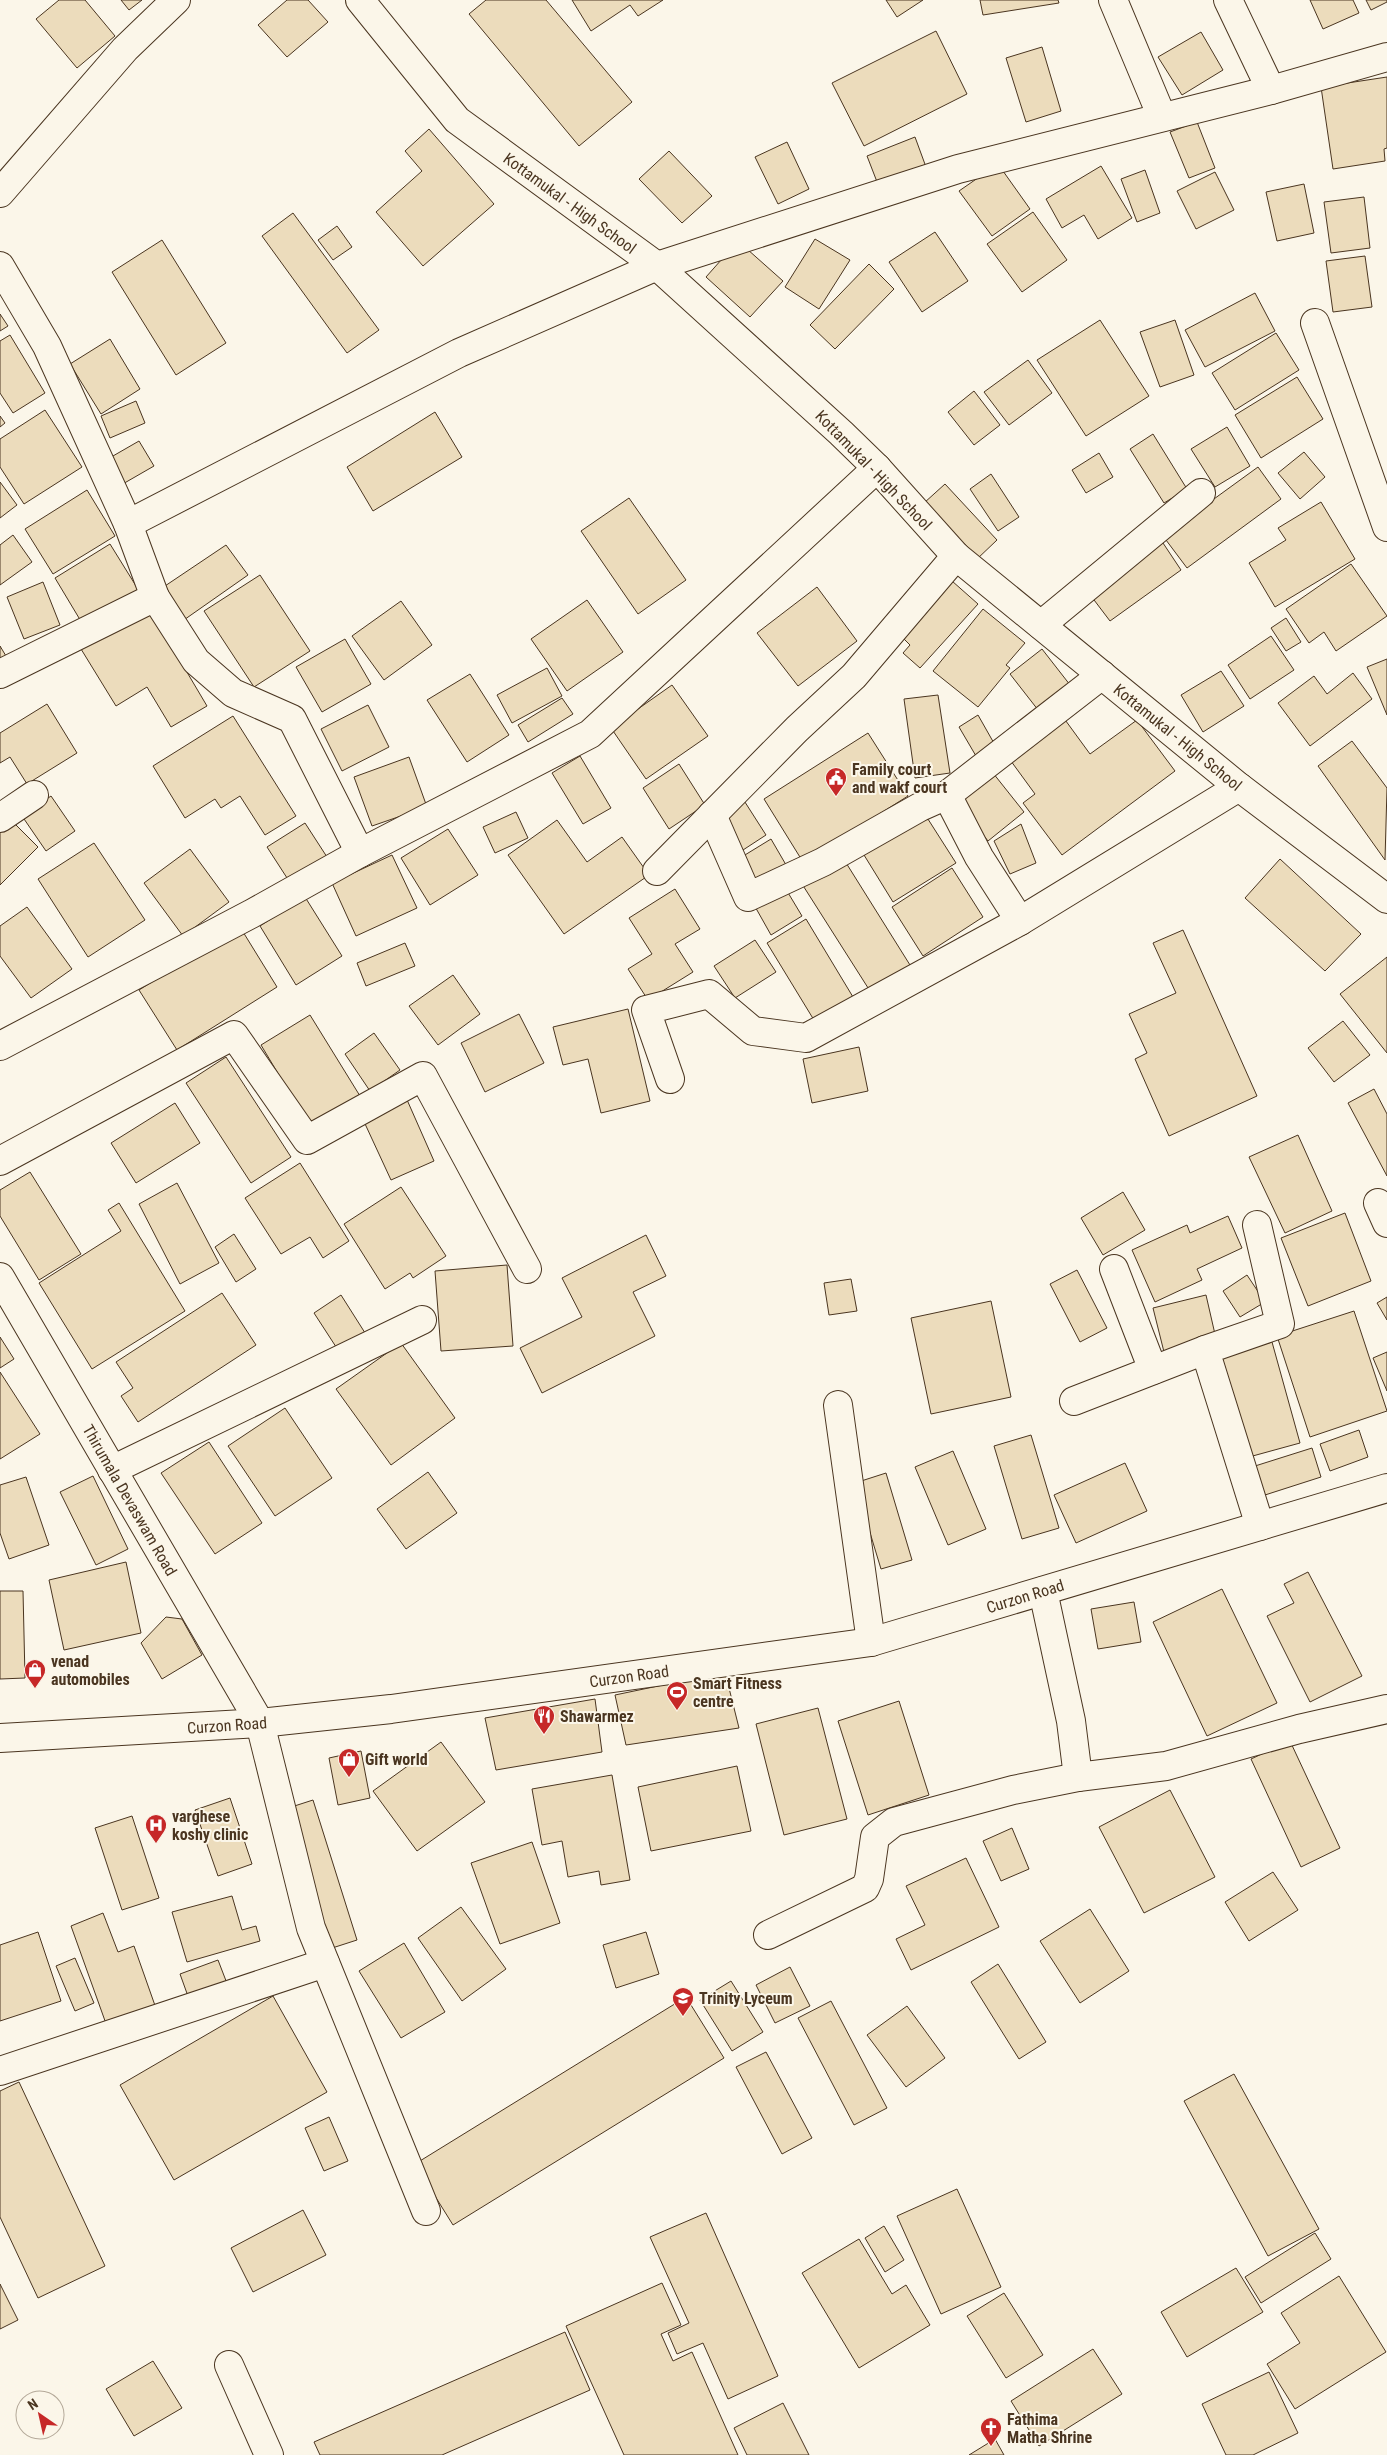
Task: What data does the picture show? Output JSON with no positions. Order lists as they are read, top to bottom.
{
  "streets": {
    "street": ["Kottamukal - High School", "Thirumala Devaswam Road", "Curzon Road"]
  },
  "crossings": [
    ["Thirumala Devaswam Road", "Curzon Road"]
  ],
  "places": {
    "public building": ["Family court and wakf court"],
    "shop": ["venad automobiles", "Gift world"],
    "sports": ["Smart Fitness centre"],
    "restaurant": ["Shawarmez"],
    "hospital": ["varghese koshy clinic"],
    "school or university": ["Trinity Lyceum"],
    "church": ["Fathima Matha Shrine"]
  },
  "north": "top left"
}
